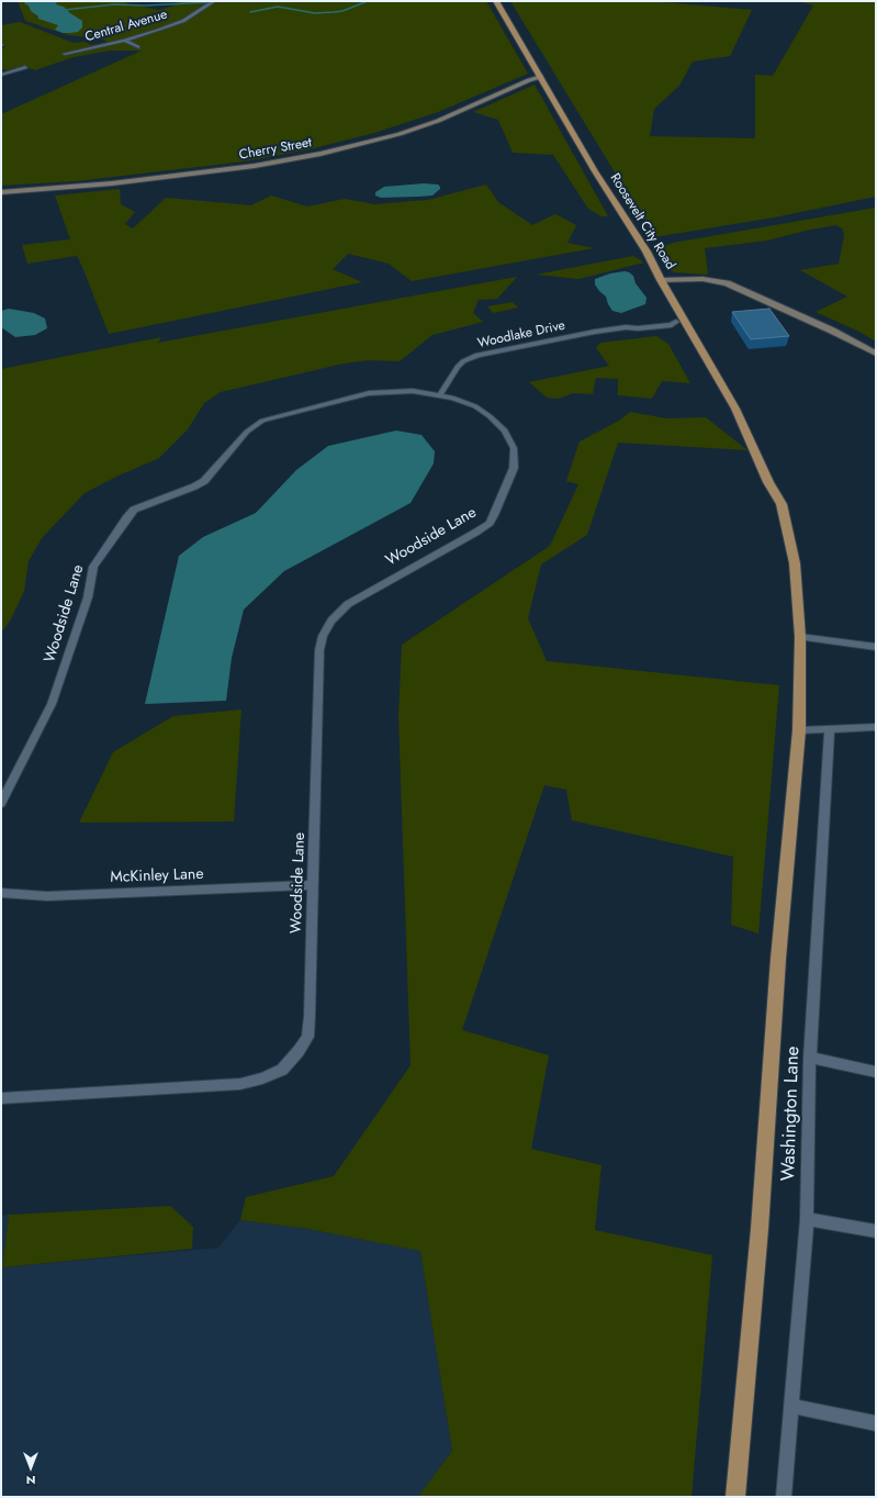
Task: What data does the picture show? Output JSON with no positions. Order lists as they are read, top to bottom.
{
  "streets": {
    "main road": ["Roosevelt City Road"],
    "street": [
      "Central Avenue",
      "Cherry Street",
      "Woodlake Drive",
      "Woodside Lane",
      "McKinley Lane",
      "Washington Lane"
    ]
  },
  "crossings": [
    ["Cherry Street", "Roosevelt City Road"],
    ["Woodlake Drive", "Woodside Lane"],
    ["Woodside Lane", "McKinley Lane"]
  ],
  "north": "bottom"
}
